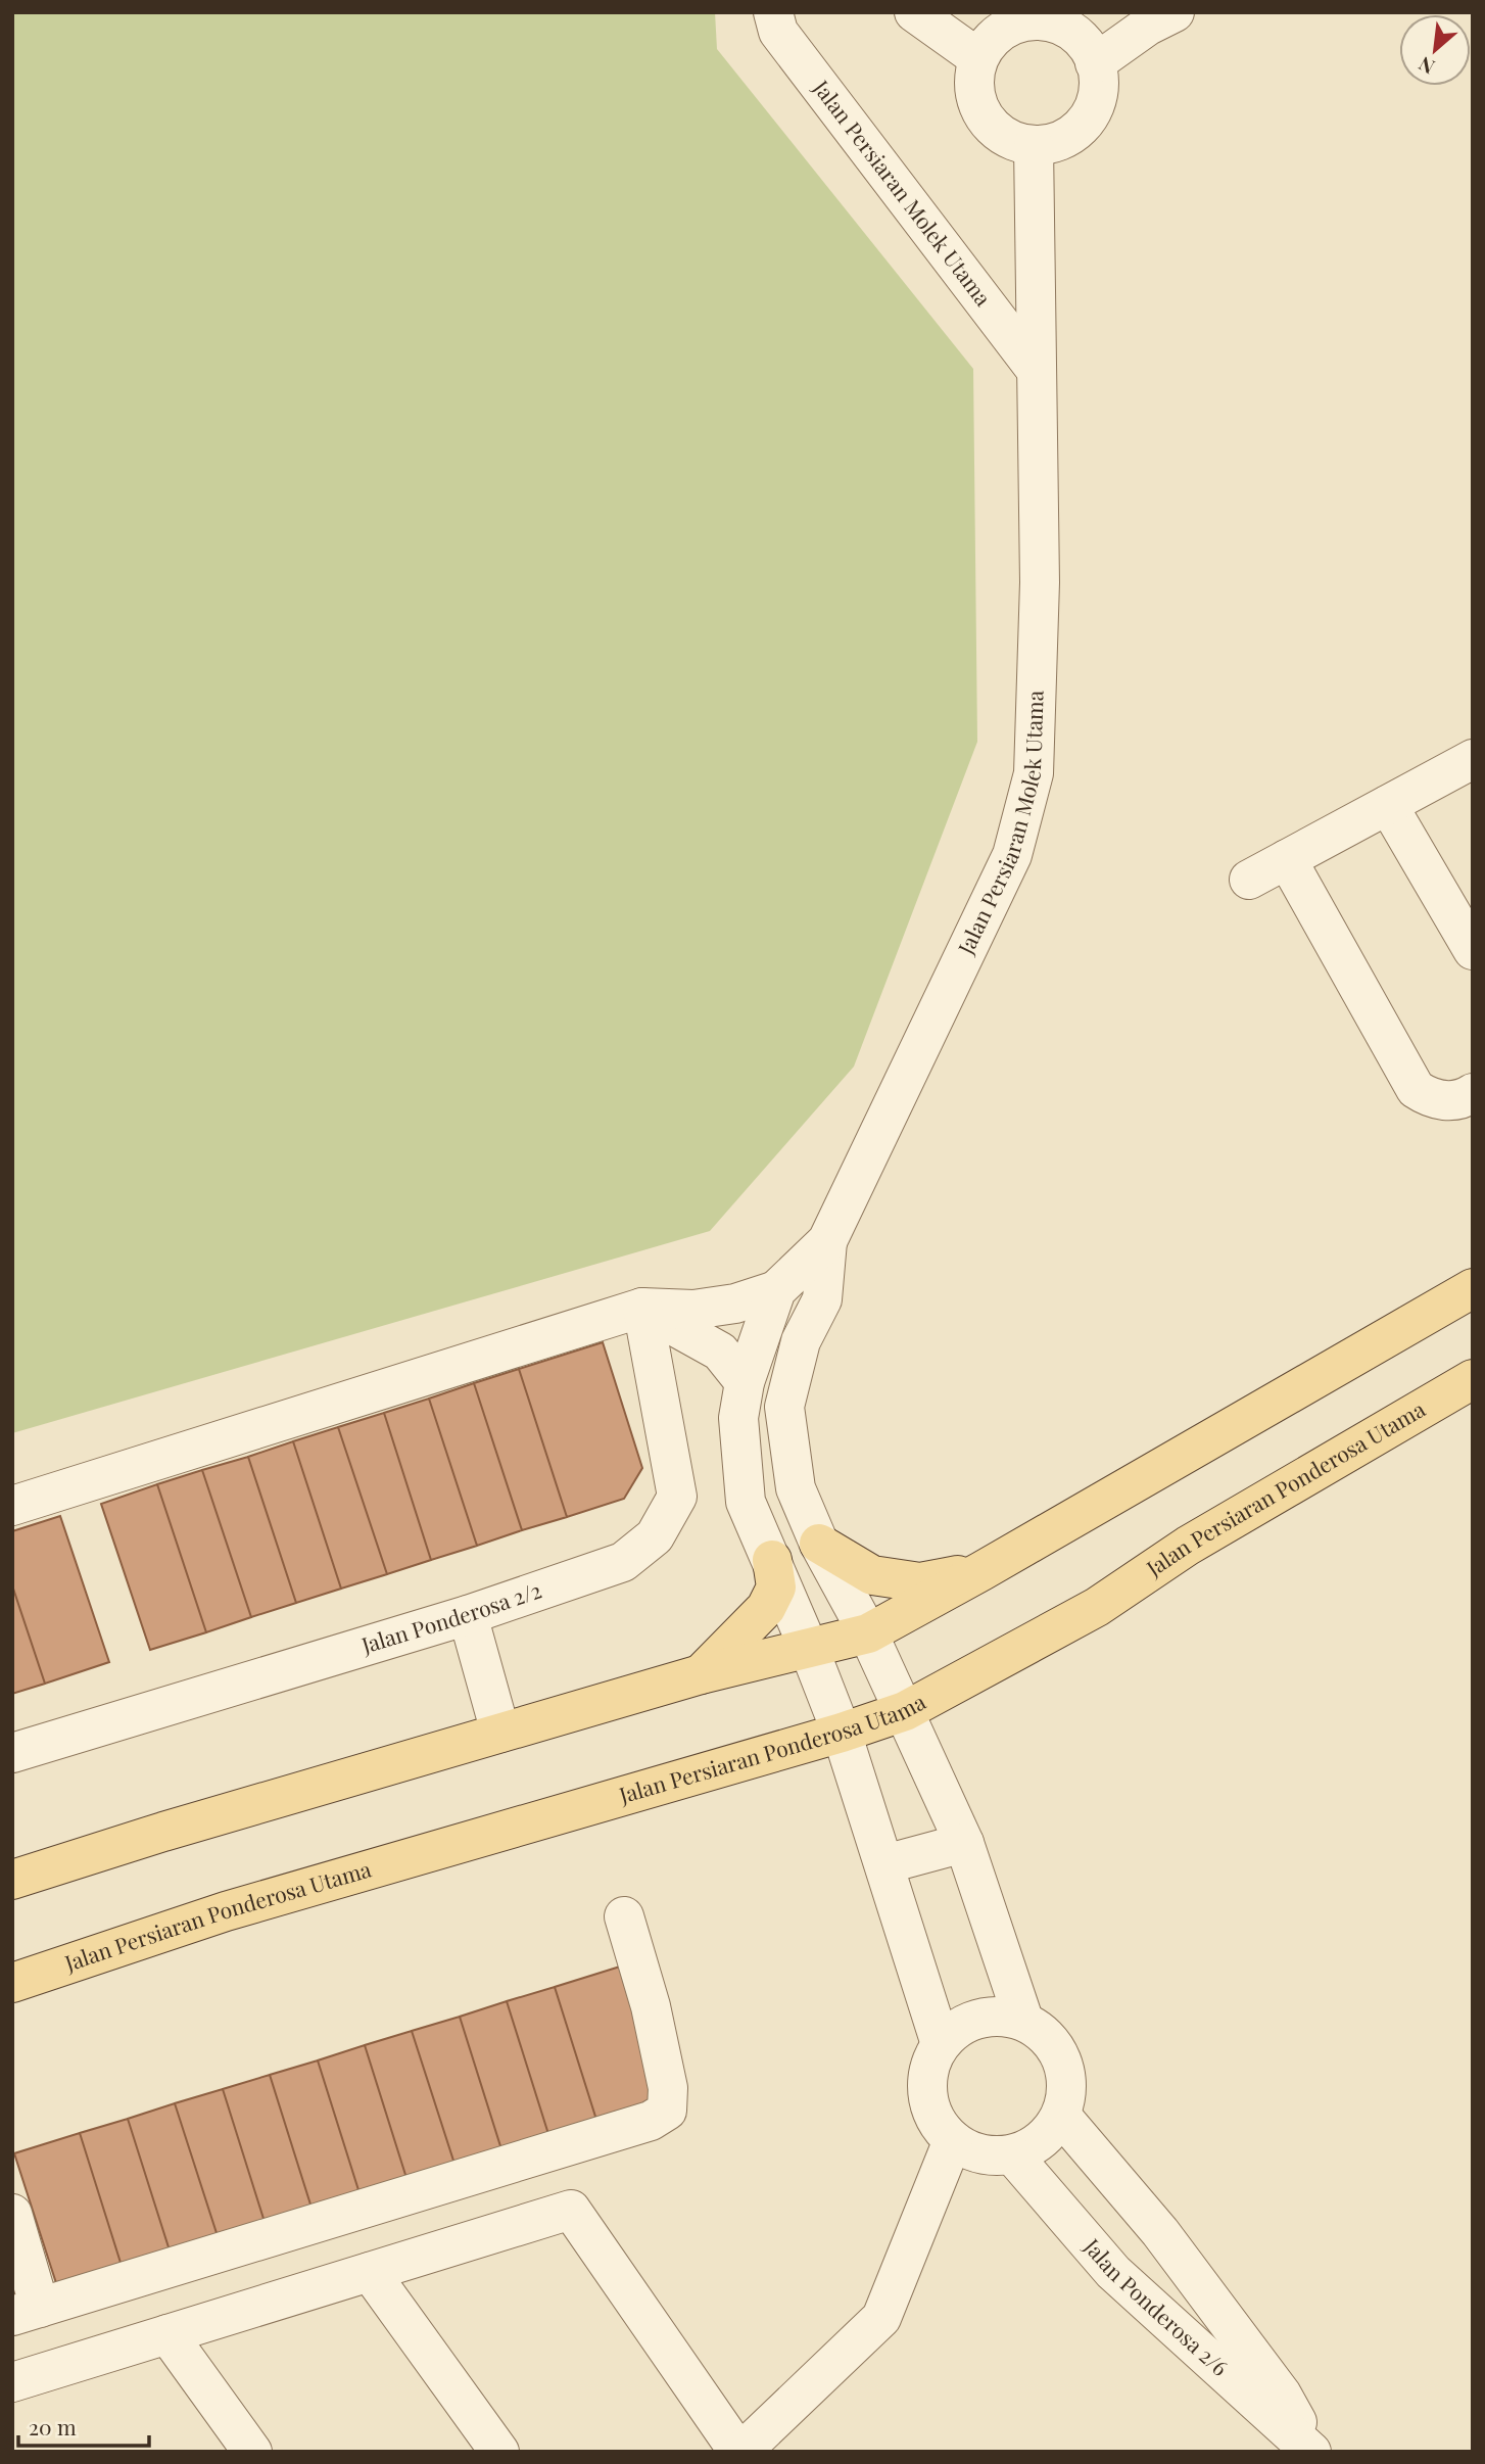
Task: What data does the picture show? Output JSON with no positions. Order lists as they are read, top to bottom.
{
  "streets": {
    "main road": ["Jalan Persiaran Ponderosa Utama"],
    "street": ["Jalan Persiaran Molek Utama", "Jalan Ponderosa 2/2", "Jalan Ponderosa 2/6"]
  },
  "crossings": [
    ["Jalan Persiaran Molek Utama", "Jalan Persiaran Ponderosa Utama"]
  ],
  "scale_bar": "20 m",
  "north": "bottom left"
}
